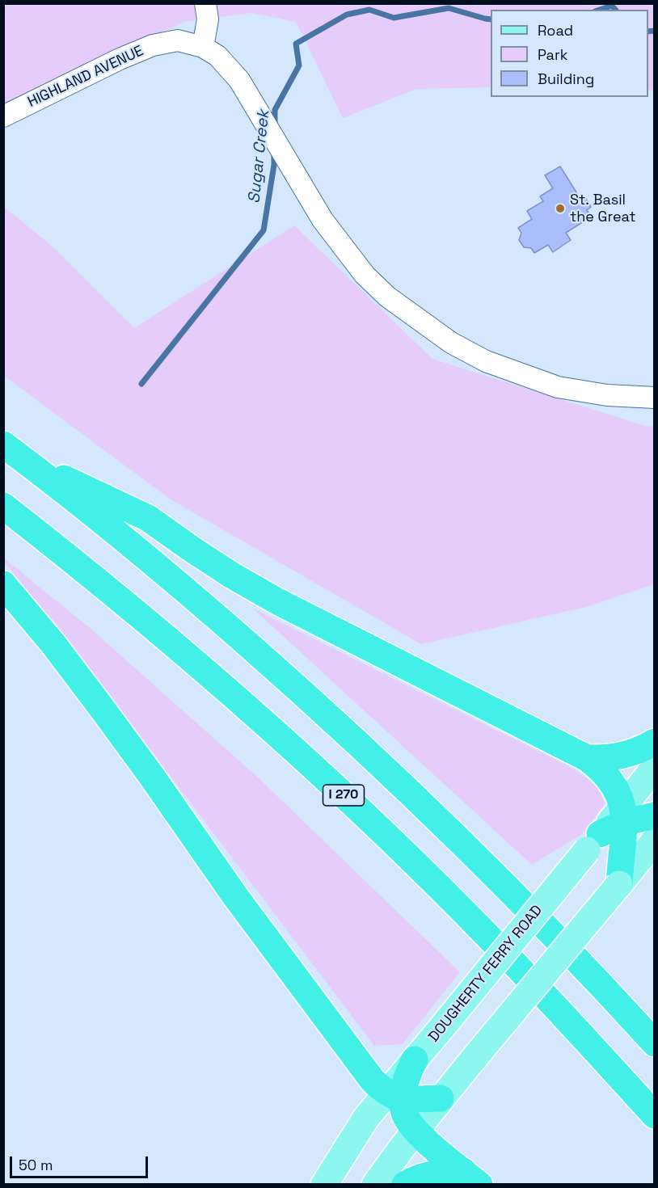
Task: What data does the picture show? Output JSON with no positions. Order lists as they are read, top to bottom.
{
  "streets": {
    "highway": ["I 270"],
    "main road": ["DOUGHERTY FERRY ROAD"],
    "street": ["HIGHLAND AVENUE"]
  },
  "water": ["Sugar Creek"],
  "places": ["St. Basil the Great"],
  "legend": ["Road", "Park", "Building"],
  "scale_bar": "50 m"
}
